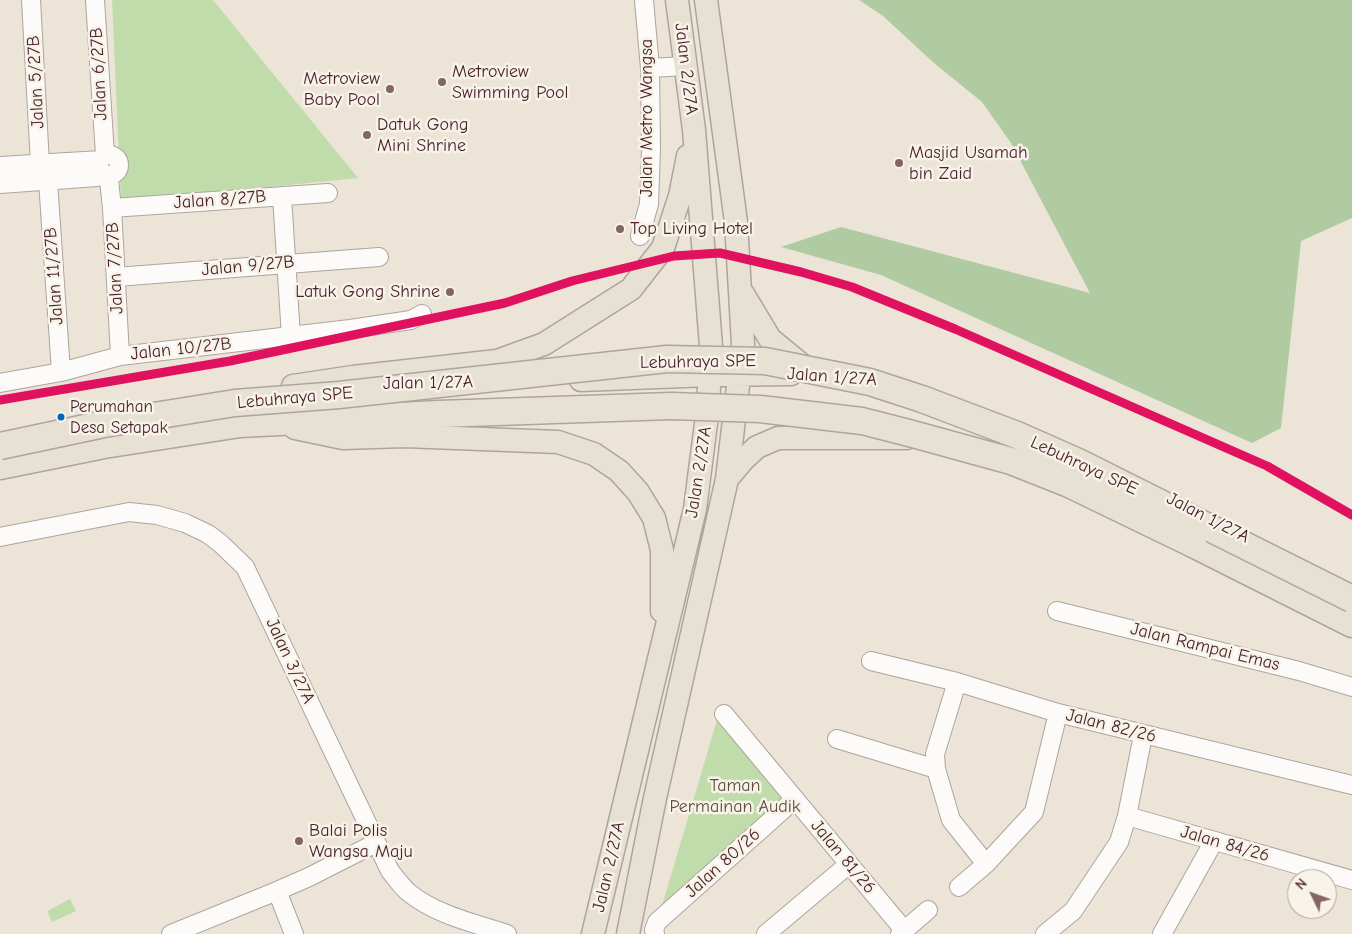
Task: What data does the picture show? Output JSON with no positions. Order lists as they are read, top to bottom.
{
  "streets": {
    "highway": ["Lebuhraya SPE"],
    "main road": ["Jalan 2/27A", "Jalan 1/27A"],
    "street": [
      "Jalan 6/27B",
      "Jalan 5/27B",
      "Jalan Metro Wangsa",
      "Jalan 8/27B",
      "Jalan 9/27B",
      "Jalan 7/27B",
      "Jalan 11/27B",
      "Jalan 10/27B",
      "Jalan Rampai Emas",
      "Jalan 3/27A",
      "Jalan 82/26",
      "Jalan 84/26",
      "Jalan 81/26",
      "Jalan 80/26"
    ]
  },
  "crossings": [
    ["Jalan 2/27A", "Jalan 1/27A"],
    ["Jalan 6/27B", "Jalan 7/27B"],
    ["Jalan 8/27B", "Jalan 7/27B"],
    ["Jalan 9/27B", "Jalan 7/27B"],
    ["Jalan 7/27B", "Jalan 10/27B"],
    ["Jalan 11/27B", "Jalan 10/27B"],
    ["Jalan 81/26", "Jalan 80/26"]
  ],
  "parks": ["Taman Permainan Audik"],
  "places": [
    "Metroview Swimming Pool",
    "Metroview Baby Pool",
    "Datuk Gong Mini Shrine",
    "Masjid Usamah bin Zaid",
    "Top Living Hotel",
    "Latuk Gong Shrine",
    "Perumahan Desa Setapak",
    "Balai Polis Wangsa Maju"
  ],
  "north": "top left"
}
